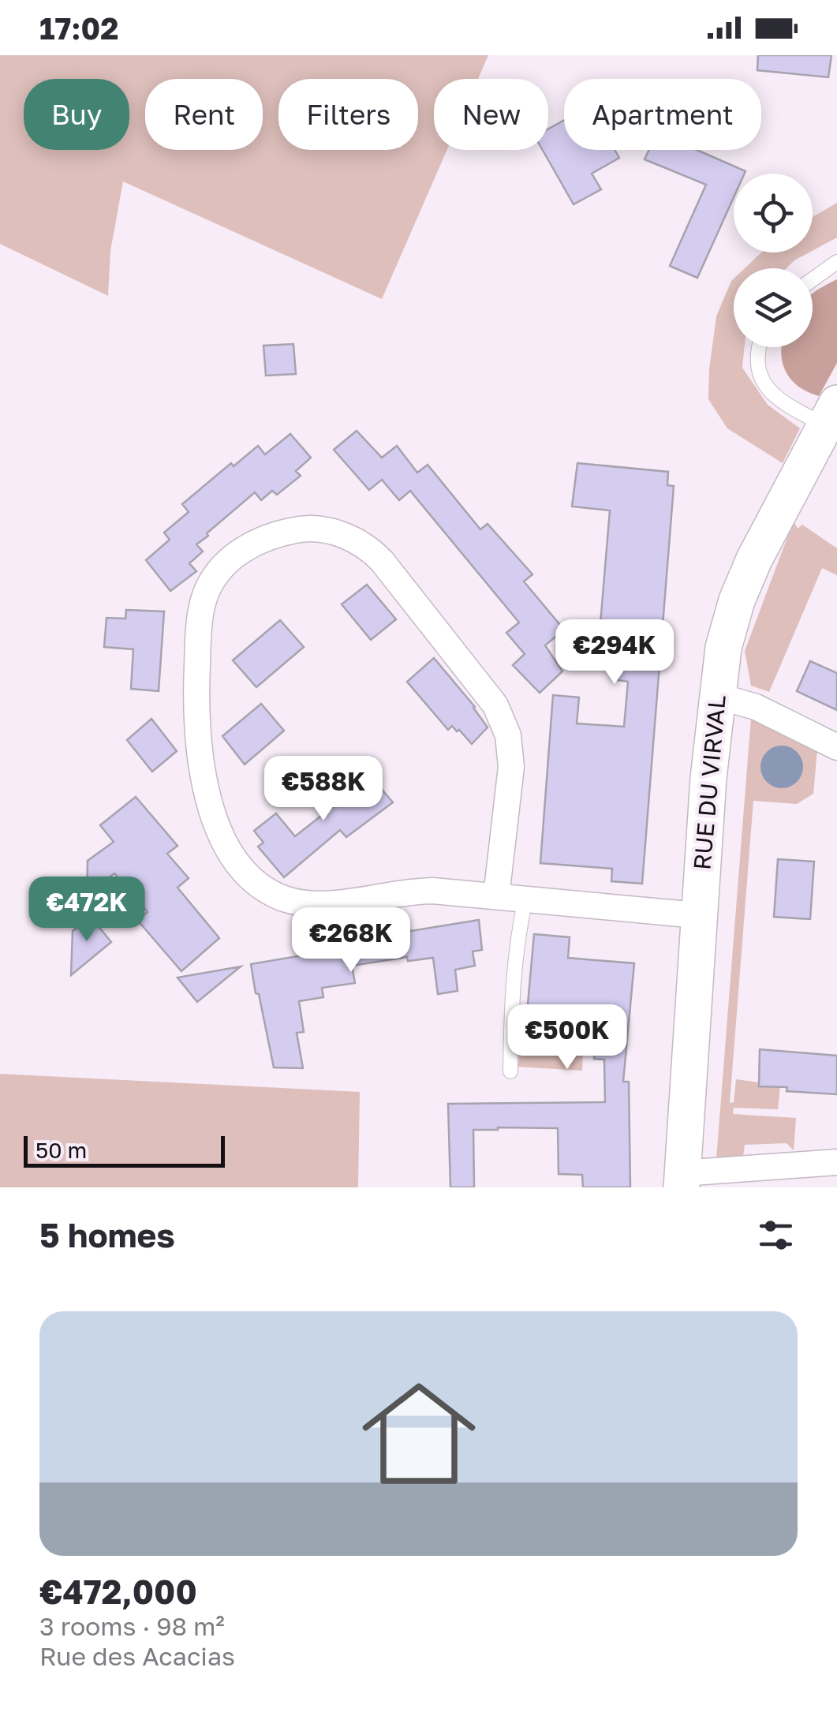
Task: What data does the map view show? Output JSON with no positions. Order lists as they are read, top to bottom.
{
  "streets": {
    "street": ["RUE DU VIRVAL"]
  },
  "scale_bar": "50 m",
  "page": {
    "status": "17:02",
    "chip": [
      "Buy",
      "Rent",
      "Filters",
      "New",
      "Apartment"
    ],
    "price": [
      "€294K",
      "€588K",
      "€472K",
      "€268K",
      "€500K"
    ],
    "scale": "50 m",
    "heading": "5 homes",
    "list": [
      {
        "name": "€472,000",
        "note": "3 rooms · 98 m² · Rue des Acacias"
      }
    ]
  }
}
